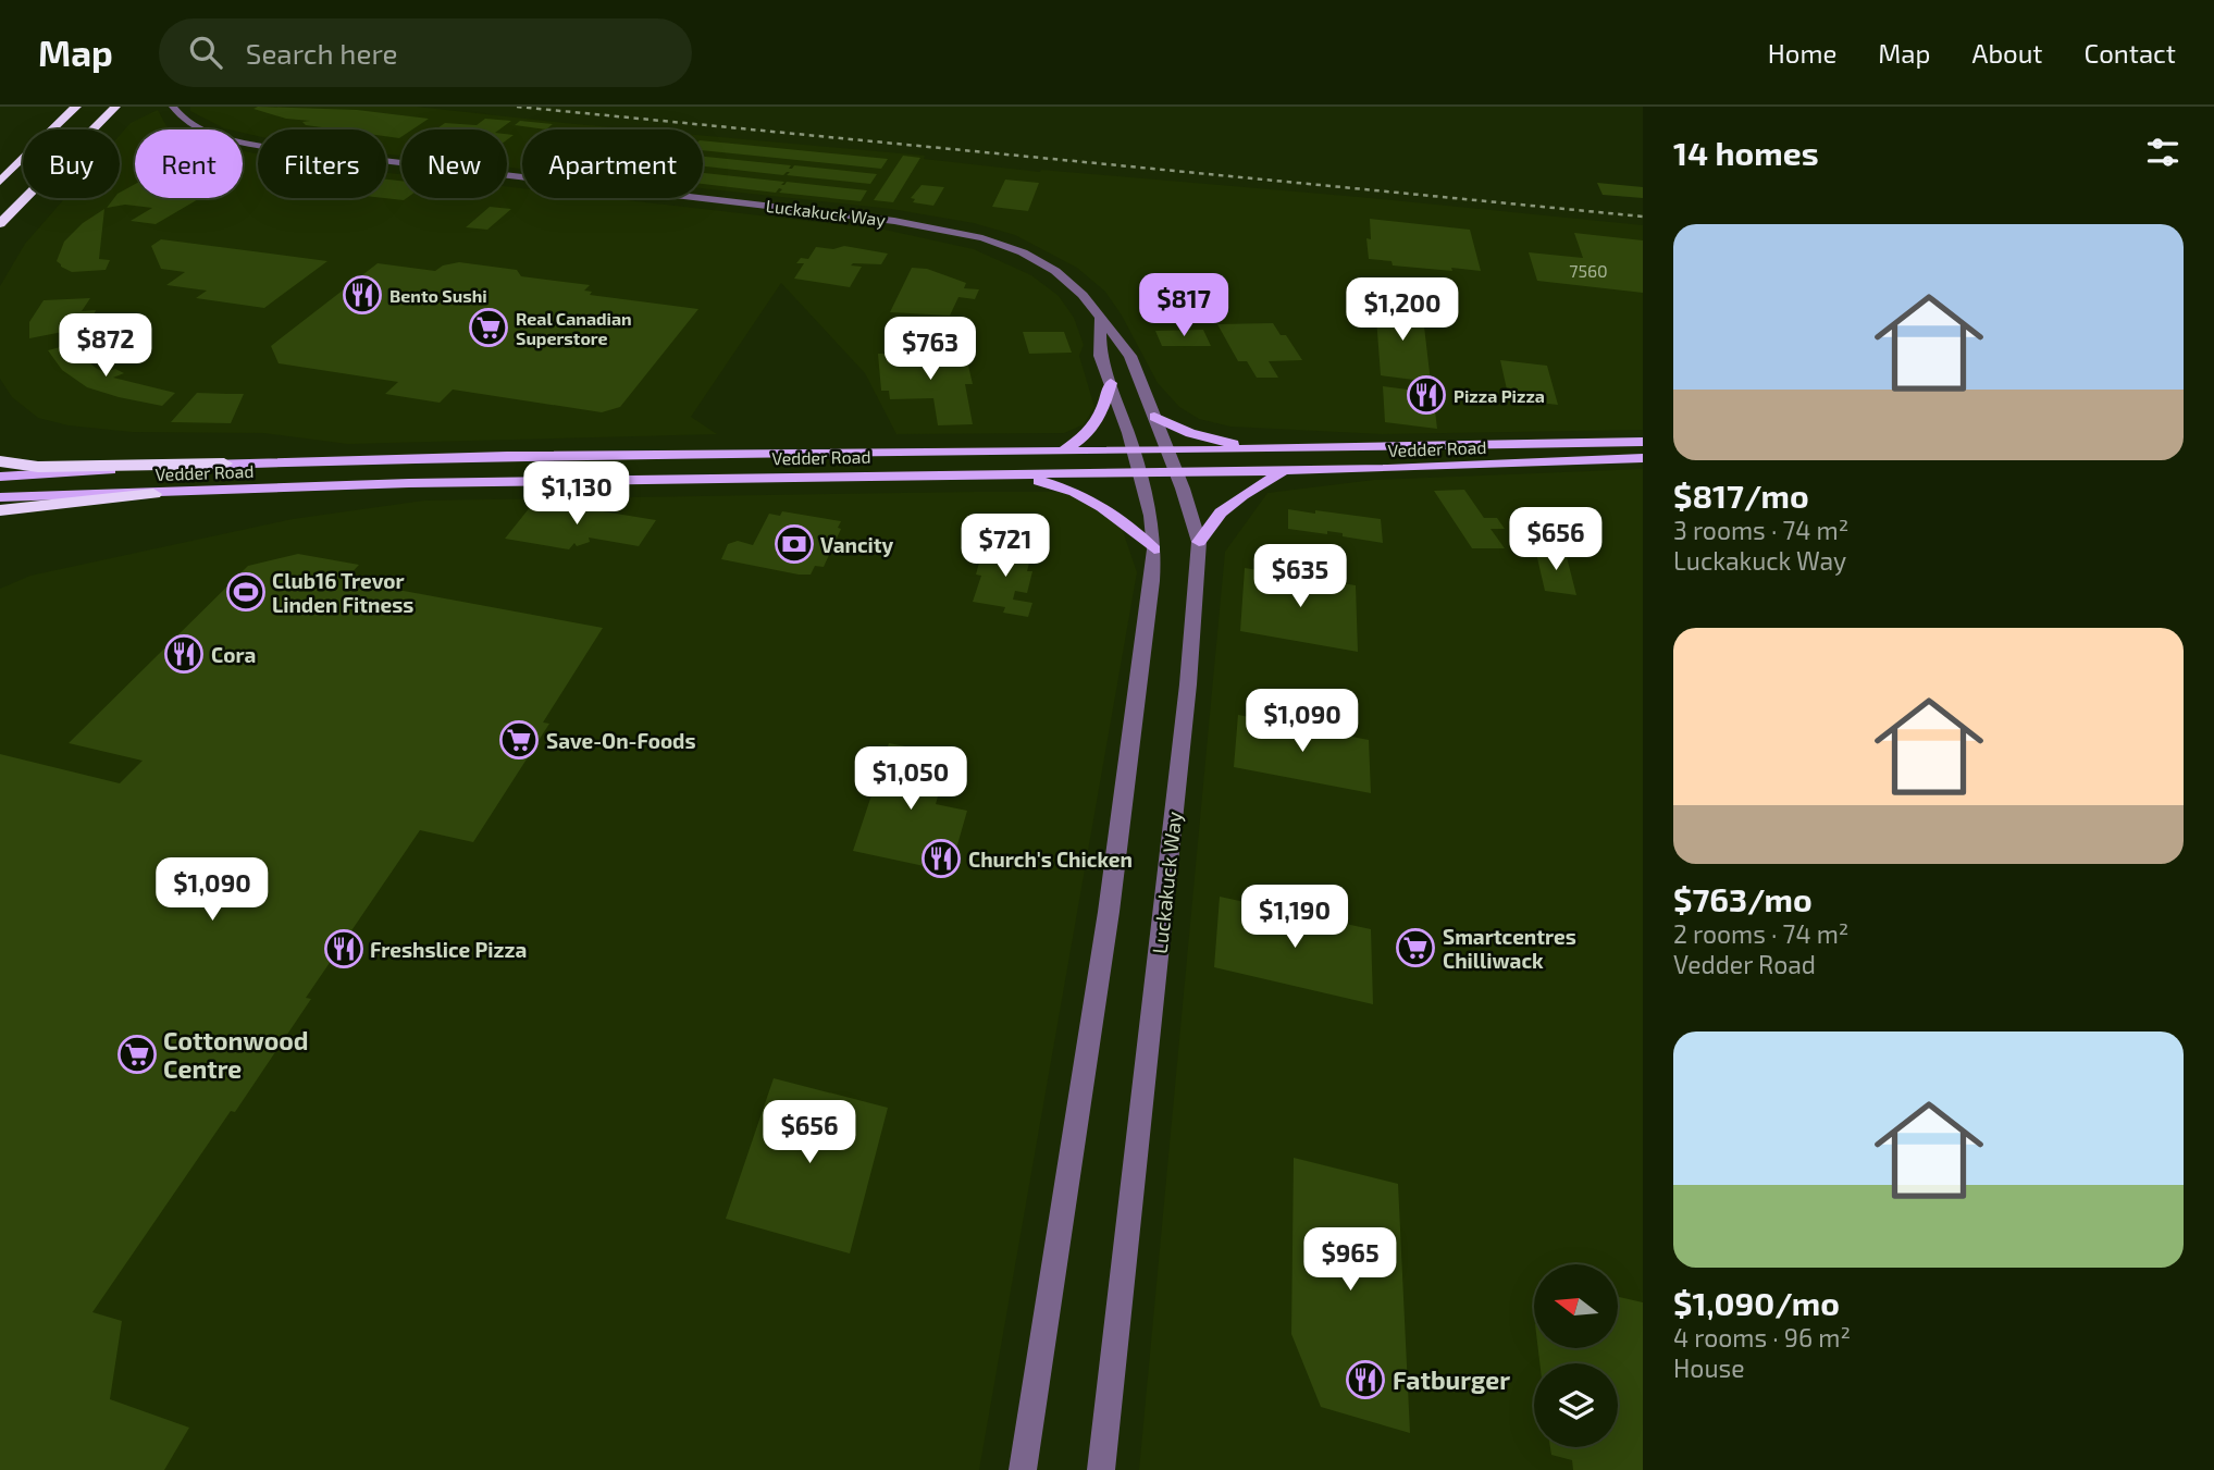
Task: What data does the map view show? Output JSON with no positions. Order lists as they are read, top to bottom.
{
  "streets": {
    "main road": ["Vedder Road"],
    "street": ["Luckakuck Way"]
  },
  "crossings": [
    ["Luckakuck Way", "Vedder Road"]
  ],
  "places": {
    "restaurant": [
      "Bento Sushi",
      "Pizza Pizza",
      "Cora",
      "Church's Chicken",
      "Freshslice Pizza",
      "Fatburger"
    ],
    "supermarket": [
      "Real Canadian Superstore",
      "Save-On-Foods",
      "Smartcentres Chilliwack",
      "Cottonwood Centre"
    ],
    "bank": ["Vancity"],
    "sports": ["Club16 Trevor Linden Fitness"]
  },
  "house_numbers": ["7560"],
  "north": "left",
  "page": {
    "header": "Map",
    "search": "Search here",
    "nav": [
      "Home",
      "Map",
      "About",
      "Contact"
    ],
    "heading": "14 homes",
    "chip": [
      "Buy",
      "Rent",
      "Filters",
      "New",
      "Apartment"
    ],
    "list": [
      {
        "name": "$817/mo",
        "note": "3 rooms · 74 m² · Luckakuck Way"
      },
      {
        "name": "$763/mo",
        "note": "2 rooms · 74 m² · Vedder Road"
      },
      {
        "name": "$1,090/mo",
        "note": "4 rooms · 96 m² · House"
      }
    ],
    "price": [
      "$817",
      "$1,200",
      "$872",
      "$763",
      "$1,130",
      "$656",
      "$721",
      "$635",
      "$1,090",
      "$1,050",
      "$1,090",
      "$1,190",
      "$656",
      "$965"
    ]
  }
}
